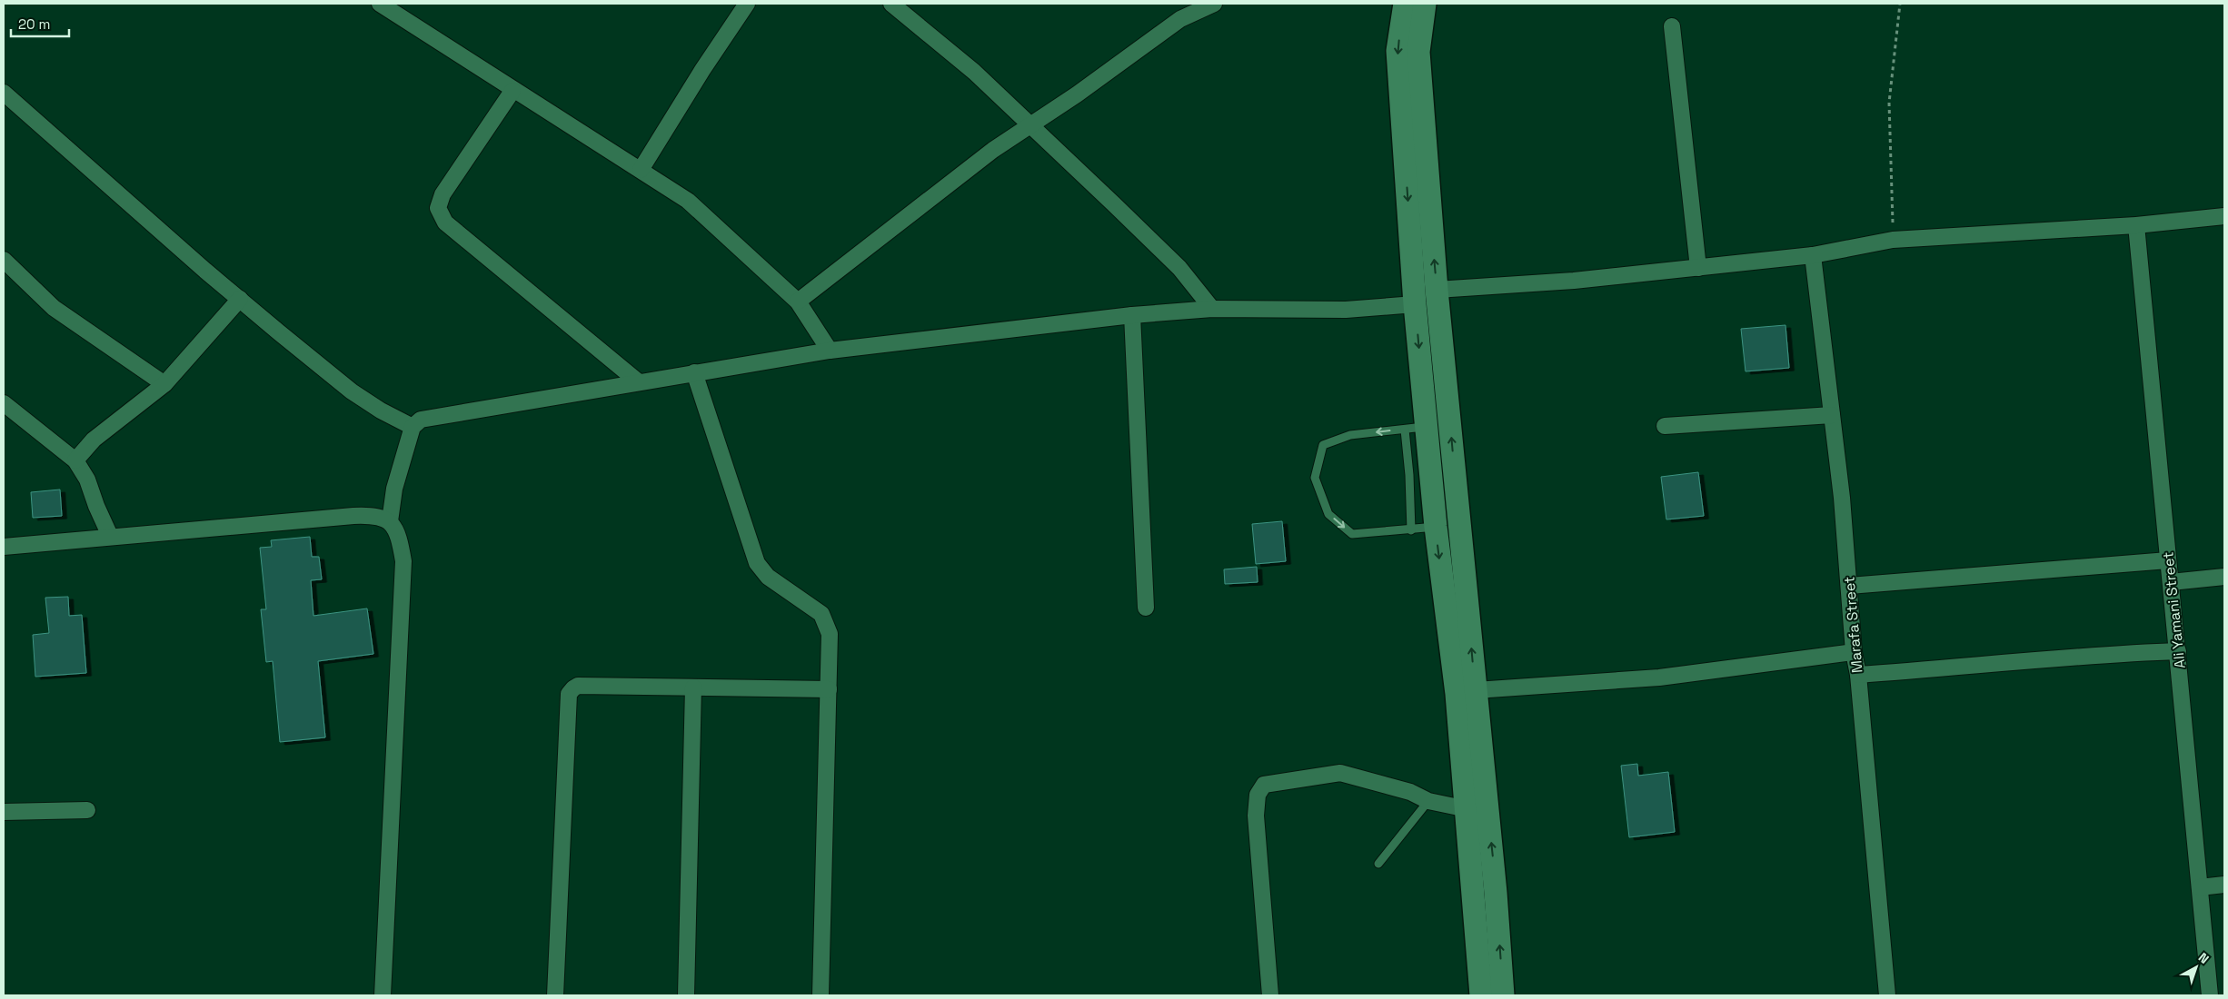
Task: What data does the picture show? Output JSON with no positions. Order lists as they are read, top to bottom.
{
  "streets": {
    "street": ["Ali Yamani Street", "Marafa Street"]
  },
  "scale_bar": "20 m",
  "north": "top right"
}
